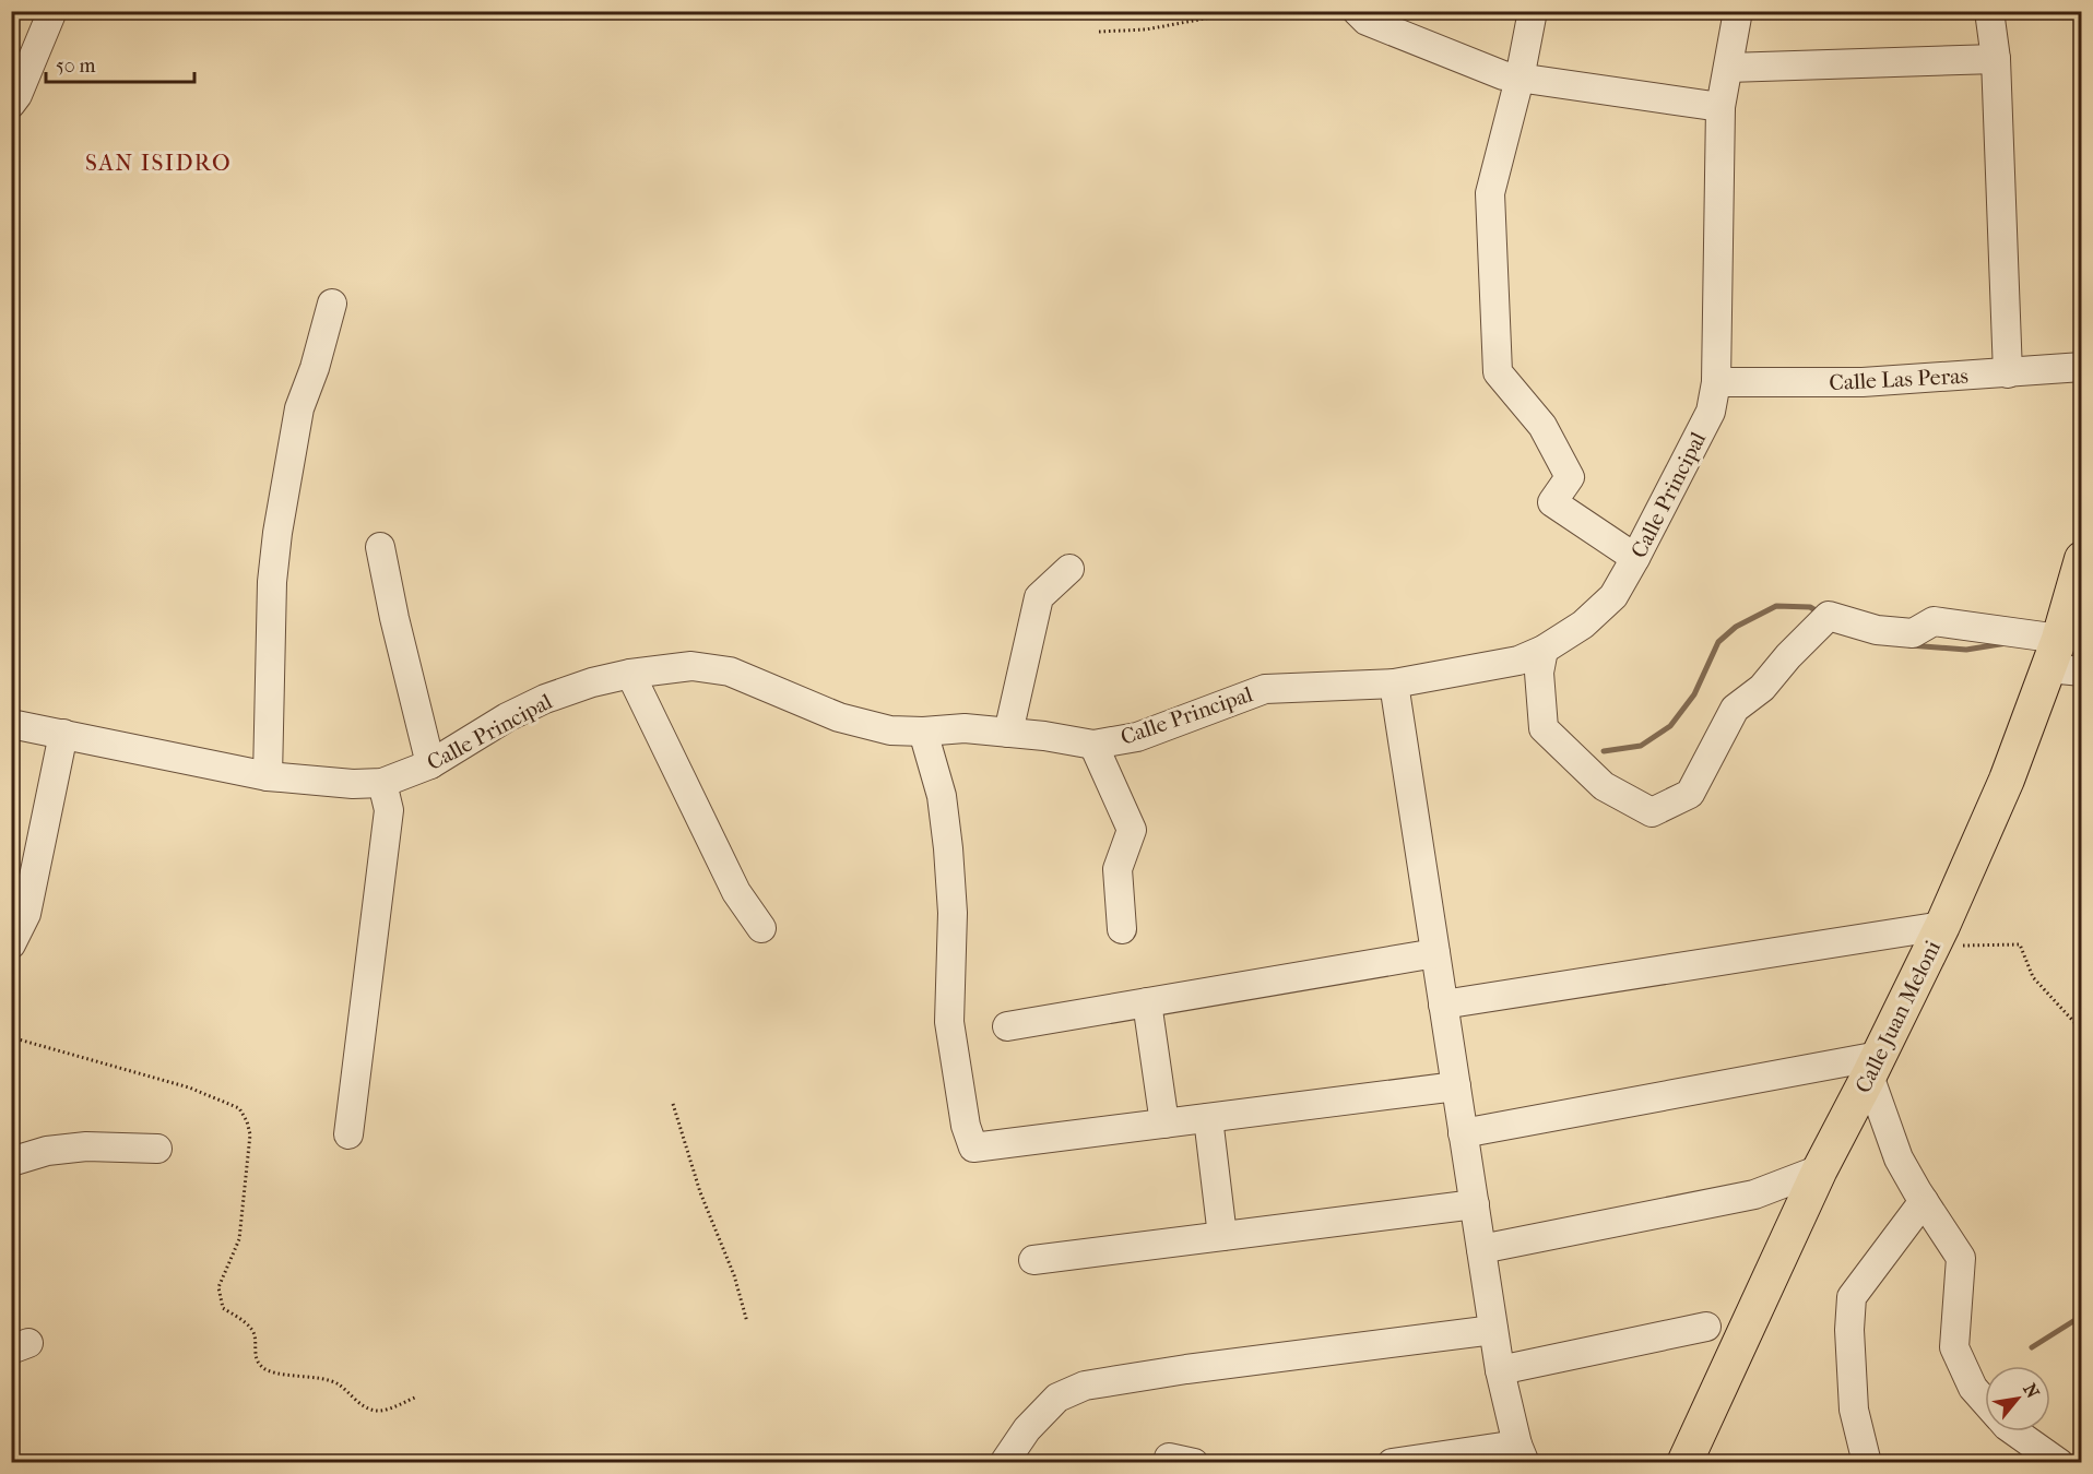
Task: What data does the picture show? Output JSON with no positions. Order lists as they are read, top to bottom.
{
  "streets": {
    "main road": ["Calle Juan Meloni"],
    "street": ["Calle Las Peras", "Calle Principal"]
  },
  "crossings": [
    ["Calle Las Peras", "Calle Principal"]
  ],
  "districts": ["SAN ISIDRO"],
  "scale_bar": "50 m",
  "north": "top right"
}
